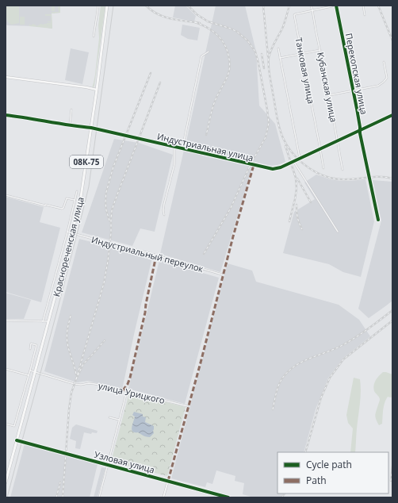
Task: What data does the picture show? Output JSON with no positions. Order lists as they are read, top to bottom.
{
  "streets": {
    "main road": ["08К-75", "Краснореченская улица"],
    "street": [
      "Танковая улица",
      "Перекопская улица",
      "Кубанская улица",
      "Индустриальная улица",
      "Индустриальный переулок",
      "улица Урицкого",
      "Узловая улица"
    ]
  },
  "crossings": [
    ["Танковая улица", "Перекопская улица"],
    ["Танковая улица", "Кубанская улица"],
    ["Танковая улица", "Индустриальная улица"],
    ["Перекопская улица", "Индустриальная улица"],
    ["Кубанская улица", "Индустриальная улица"],
    ["Индустриальная улица", "Краснореченская улица"],
    ["Краснореченская улица", "Индустриальный переулок"],
    ["Краснореченская улица", "улица Урицкого"],
    ["Краснореченская улица", "Узловая улица"]
  ],
  "legend": ["Cycle path", "Path"]
}
